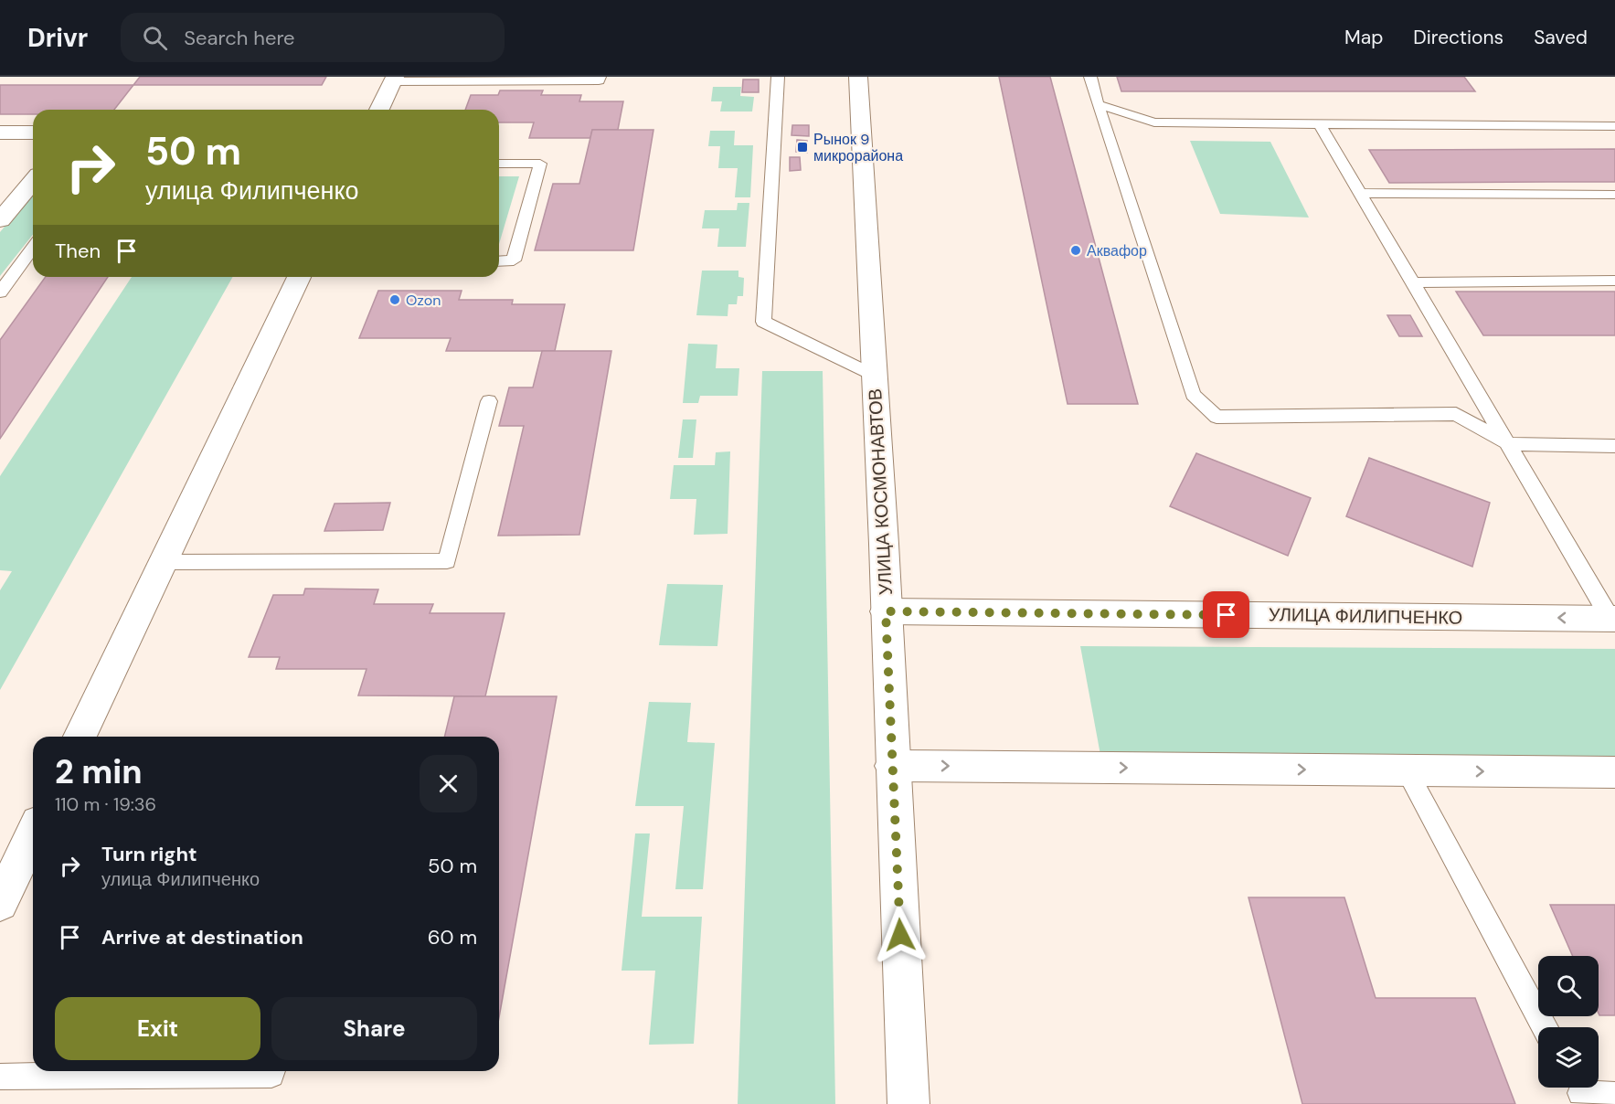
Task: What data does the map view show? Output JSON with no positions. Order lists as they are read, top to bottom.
{
  "streets": {
    "street": ["УЛИЦА КОСМОНАВТОВ", "УЛИЦА ФИЛИПЧЕНКО"]
  },
  "crossings": [
    ["УЛИЦА КОСМОНАВТОВ", "УЛИЦА ФИЛИПЧЕНКО"]
  ],
  "places": {
    "transit": ["Рынок 9 микрорайона"],
    "other": ["Аквафор", "Ozon"]
  },
  "page": {
    "header": "Drivr",
    "search": "Search here",
    "nav": ["Map", "Directions", "Saved"],
    "turn": ["50 m", "улица Филипченко"],
    "then": "Then",
    "heading": ["2 min", "110 m · 19:36"],
    "list": [
      {
        "name": "Turn right",
        "note": "улица Филипченко",
        "value": "50 m"
      },
      {
        "name": "Arrive at destination",
        "value": "60 m"
      }
    ],
    "buttons": ["Exit", "Share"]
  }
}
